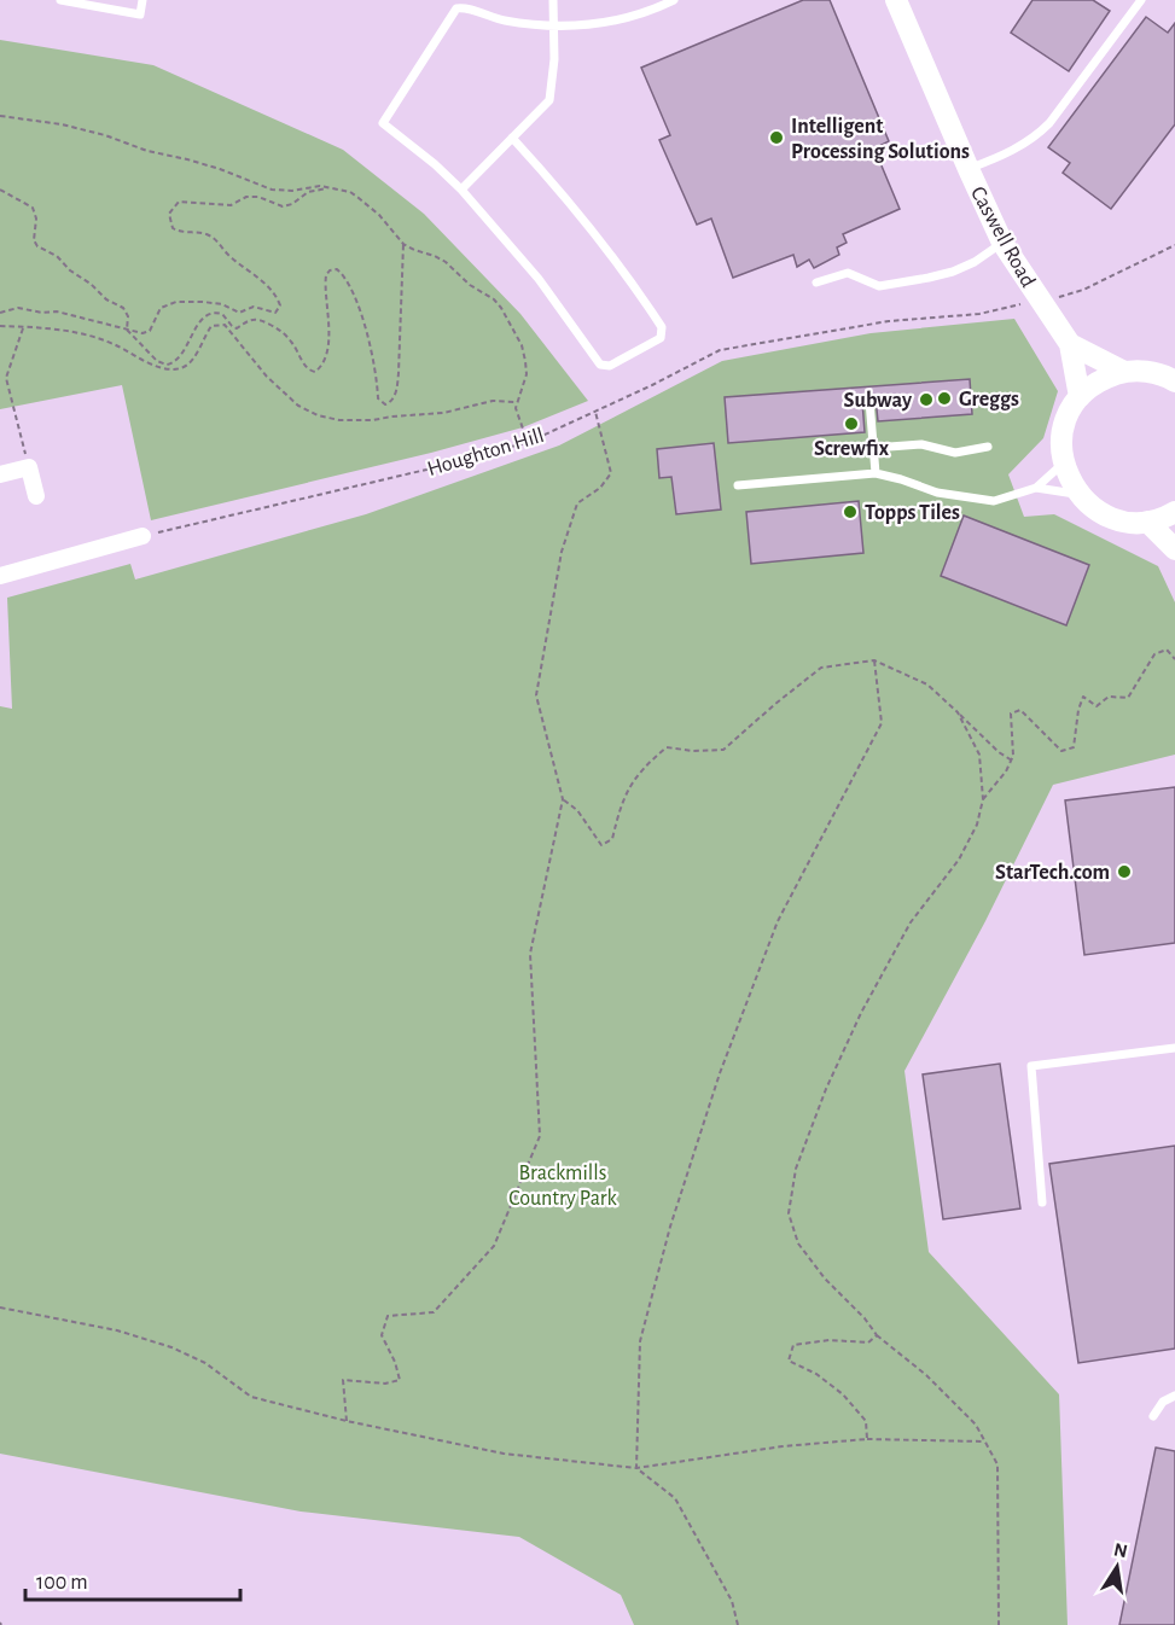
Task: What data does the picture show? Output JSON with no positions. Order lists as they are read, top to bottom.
{
  "streets": {
    "street": ["Caswell Road"],
    "path": ["Houghton Hill"]
  },
  "parks": ["Brackmills Country Park"],
  "places": [
    "Intelligent Processing Solutions",
    "Greggs",
    "Subway",
    "Screwfix",
    "Topps Tiles",
    "StarTech.com"
  ],
  "scale_bar": "100 m",
  "north": "top"
}
